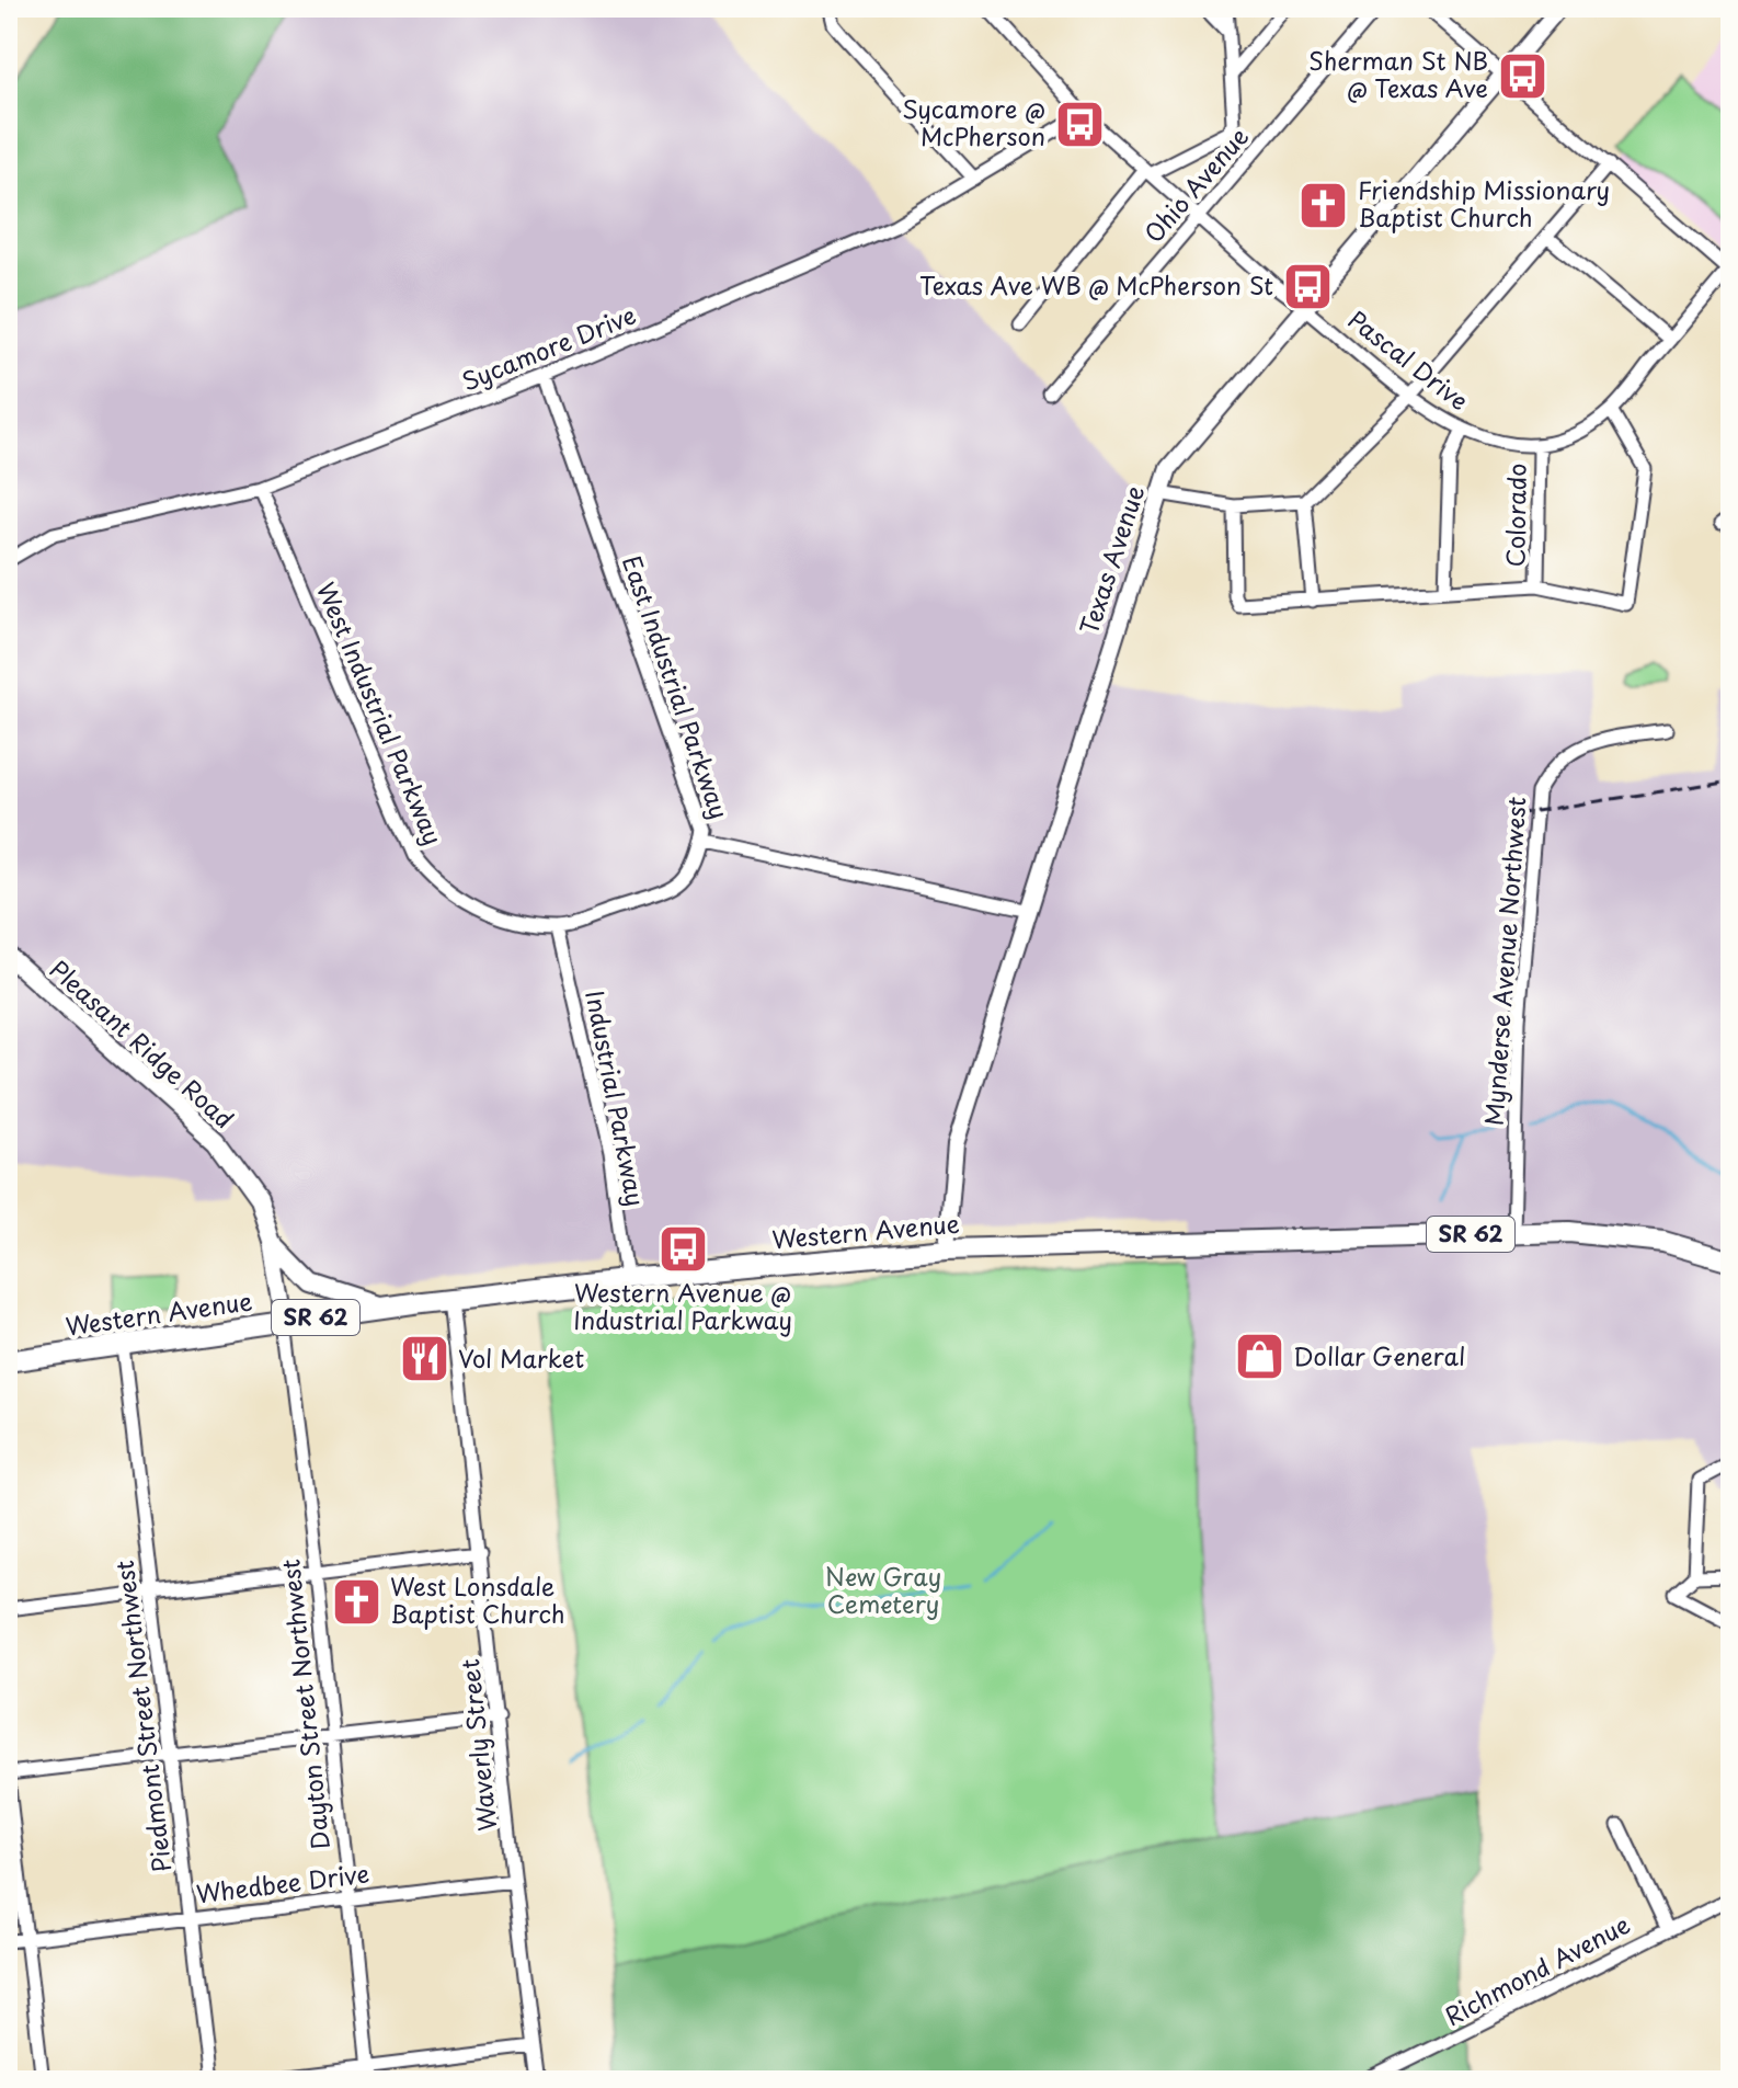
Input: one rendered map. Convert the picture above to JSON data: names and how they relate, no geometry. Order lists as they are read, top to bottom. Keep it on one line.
{"streets":{"main road":["Pleasant Ridge Road","Western Avenue","SR 62"],"street":["Ohio Avenue","Sycamore Drive","Pascal Drive","Colorado","Texas Avenue","East Industrial Parkway","West Industrial Parkway","Mynderse Avenue Northwest","Industrial Parkway","Dayton Street Northwest","Piedmont Street Northwest","Waverly Street","Whedbee Drive","Richmond Avenue"]},"crossings":[["Ohio Avenue","Pascal Drive"],["Sycamore Drive","Pascal Drive"],["Sycamore Drive","East Industrial Parkway"],["Sycamore Drive","West Industrial Parkway"],["Pascal Drive","Colorado"],["Pascal Drive","Texas Avenue"],["Texas Avenue","Western Avenue"],["East Industrial Parkway","West Industrial Parkway"],["East Industrial Parkway","Industrial Parkway"],["West Industrial Parkway","Industrial Parkway"],["Mynderse Avenue Northwest","Western Avenue"],["Pleasant Ridge Road","Western Avenue"],["Pleasant Ridge Road","Dayton Street Northwest"],["Industrial Parkway","Western Avenue"],["Western Avenue","Dayton Street Northwest"],["Western Avenue","Piedmont Street Northwest"],["Western Avenue","Waverly Street"],["Dayton Street Northwest","Whedbee Drive"],["Piedmont Street Northwest","Whedbee Drive"],["Waverly Street","Whedbee Drive"]],"parks":["New Gray Cemetery"],"places":{"bus stop":["Sherman St NB @ Texas Ave","Sycamore @ McPherson","Texas Ave WB @ McPherson St","Western Avenue @ Industrial Parkway"],"church":["Friendship Missionary Baptist Church","West Lonsdale Baptist Church"],"shop":["Dollar General"],"restaurant":["Vol Market"]}}
